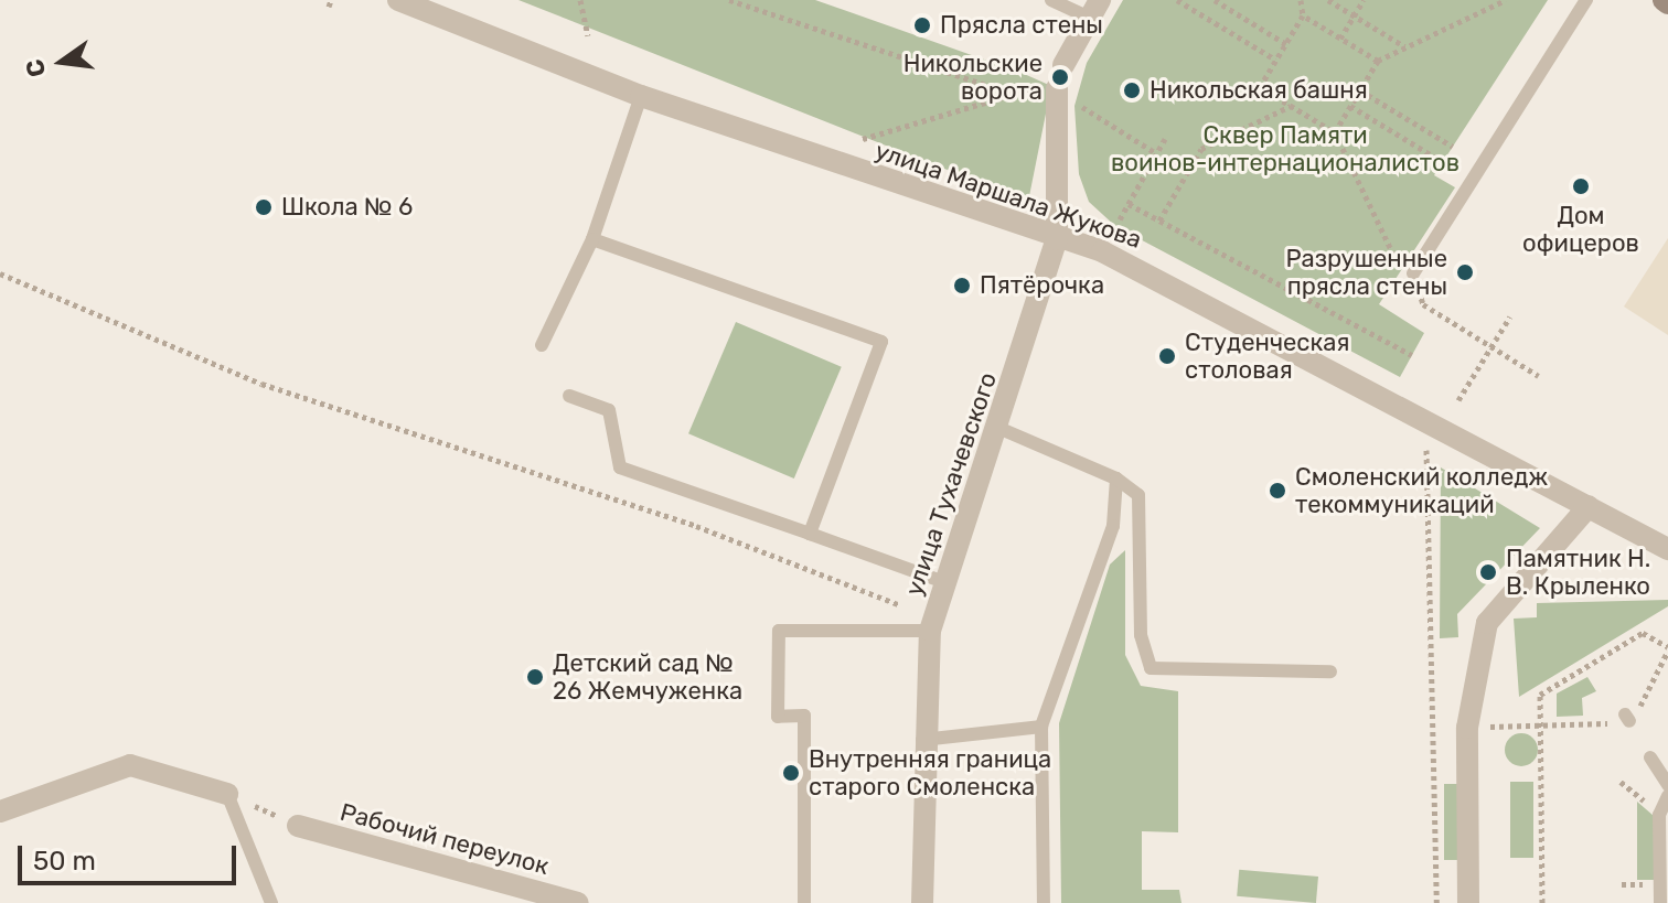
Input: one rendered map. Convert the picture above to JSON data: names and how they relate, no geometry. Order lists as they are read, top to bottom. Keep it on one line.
{"streets":{"street":["улица Маршала Жукова","улица Тухачевского","Рабочий переулок"]},"crossings":[["улица Маршала Жукова","улица Тухачевского"]],"parks":["Cквер Памяти воинов-интернационалистов"],"places":["Прясла стены","Никольские ворота","Никольская башня","Дом офицеров","Школа № 6","Разрушенные прясла стены","Пятёрочка","Студенческая столовая","Смоленский колледж текоммуникаций","Памятник Н. В. Крыленко","Детский сад № 26 Жемчуженка","Внутренняя граница старого Смоленска"],"scale_bar":"50 m","north":"left"}
